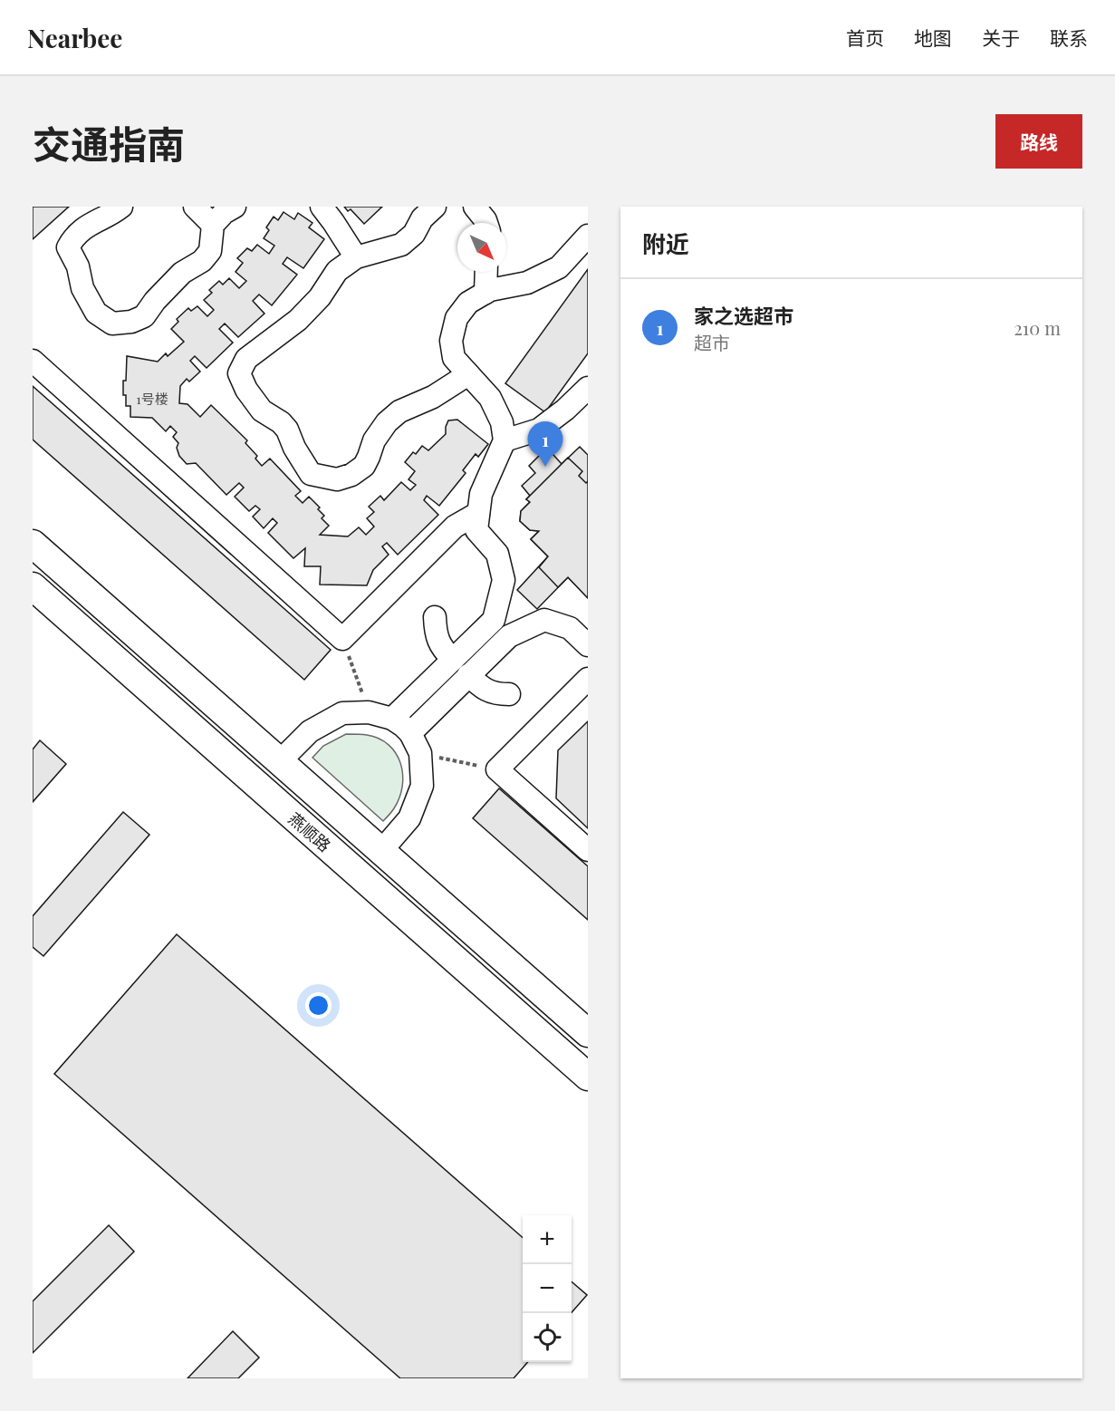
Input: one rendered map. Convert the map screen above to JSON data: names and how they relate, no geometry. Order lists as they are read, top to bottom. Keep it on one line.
{"streets":{"main road":["燕顺路"]},"house_numbers":["1号楼"],"north":"bottom right","page":{"header":"Nearbee","nav":["首页","地图","关于","联系"],"title":"交通指南","buttons":"路线","heading":"附近","list":[{"mark":"1","name":"家之选超市","note":"超市","value":"210 m"}],"pins":"1","map_buttons":["+","−"]}}
